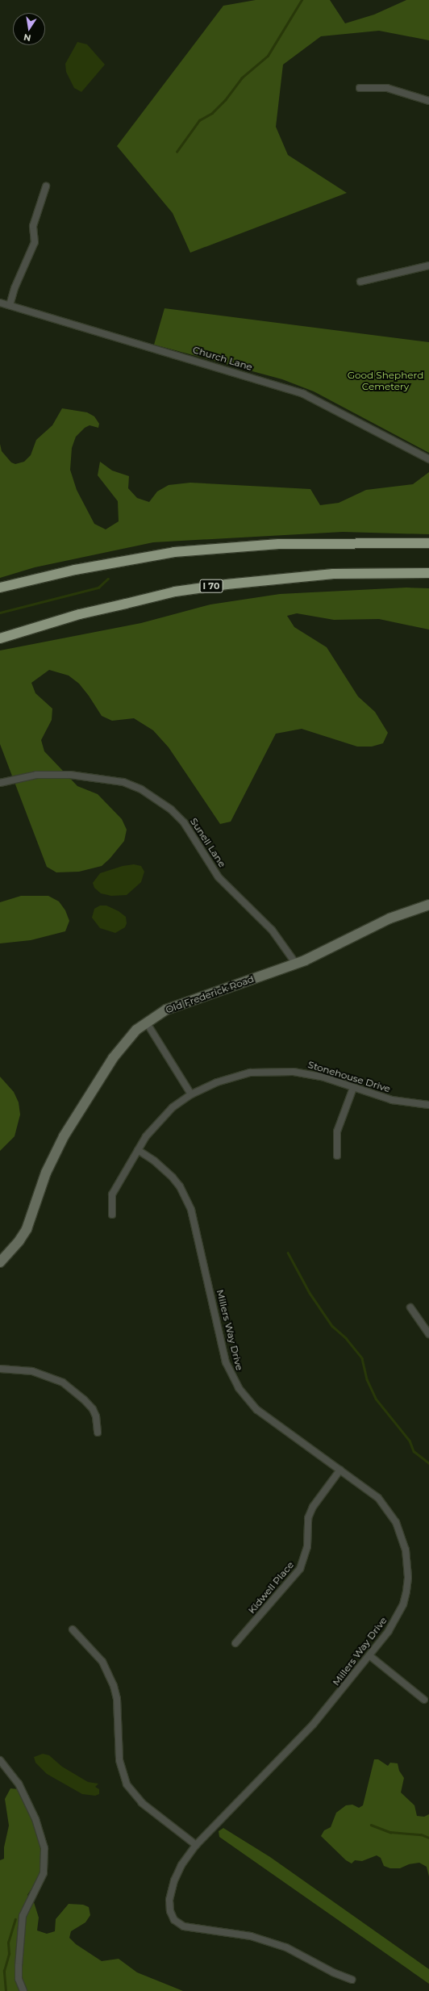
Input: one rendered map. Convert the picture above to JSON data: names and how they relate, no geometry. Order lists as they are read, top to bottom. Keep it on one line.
{"streets":{"highway":["I 70"],"street":["Church Lane","Sunell Lane","Old Frederick Road","Stonehouse Drive","Millers Way Drive","Kidwell Place"]},"crossings":[["Sunell Lane","Old Frederick Road"],["Stonehouse Drive","Millers Way Drive"],["Millers Way Drive","Kidwell Place"]],"parks":["Good Shepherd Cemetery"],"north":"bottom"}
